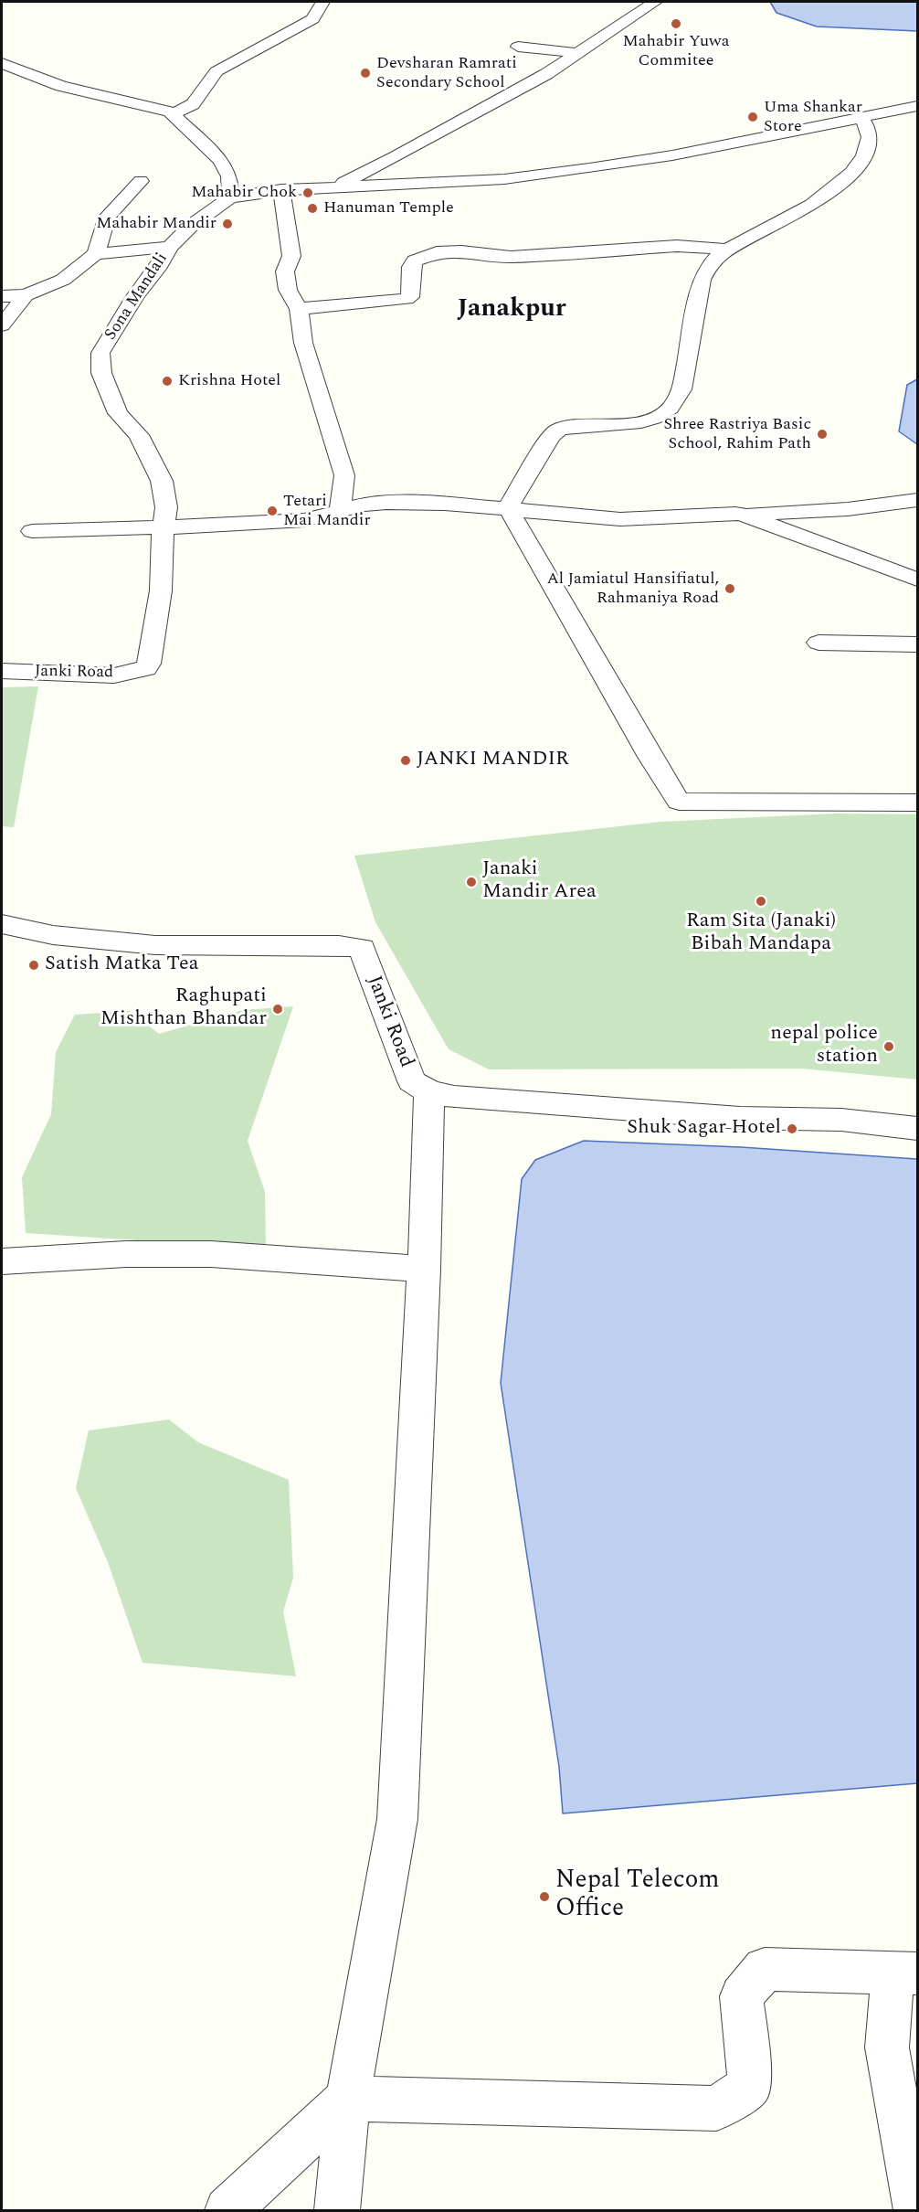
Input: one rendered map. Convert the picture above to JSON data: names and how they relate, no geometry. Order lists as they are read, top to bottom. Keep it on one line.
{"streets":{"street":["Sona Mandali","Janki Road"]},"crossings":[["Sona Mandali","Janki Road"]],"districts":["Janakpur"],"places":["Mahabir Yuwa Commitee","Devsharan Ramrati Secondary School","Uma Shankar Store","Mahabir Chok","Hanuman Temple","Mahabir Mandir","Krishna Hotel","Shree Rastriya Basic School, Rahim Path","Tetari Mai Mandir","Al Jamiatul Hansifiatul, Rahmaniya Road","JANKI MANDIR","Janaki Mandir Area","Ram Sita (Janaki) Bibah Mandapa","Satish Matka Tea","Raghupati Mishthan Bhandar","nepal police station","Shuk Sagar Hotel","Nepal Telecom Office"]}
